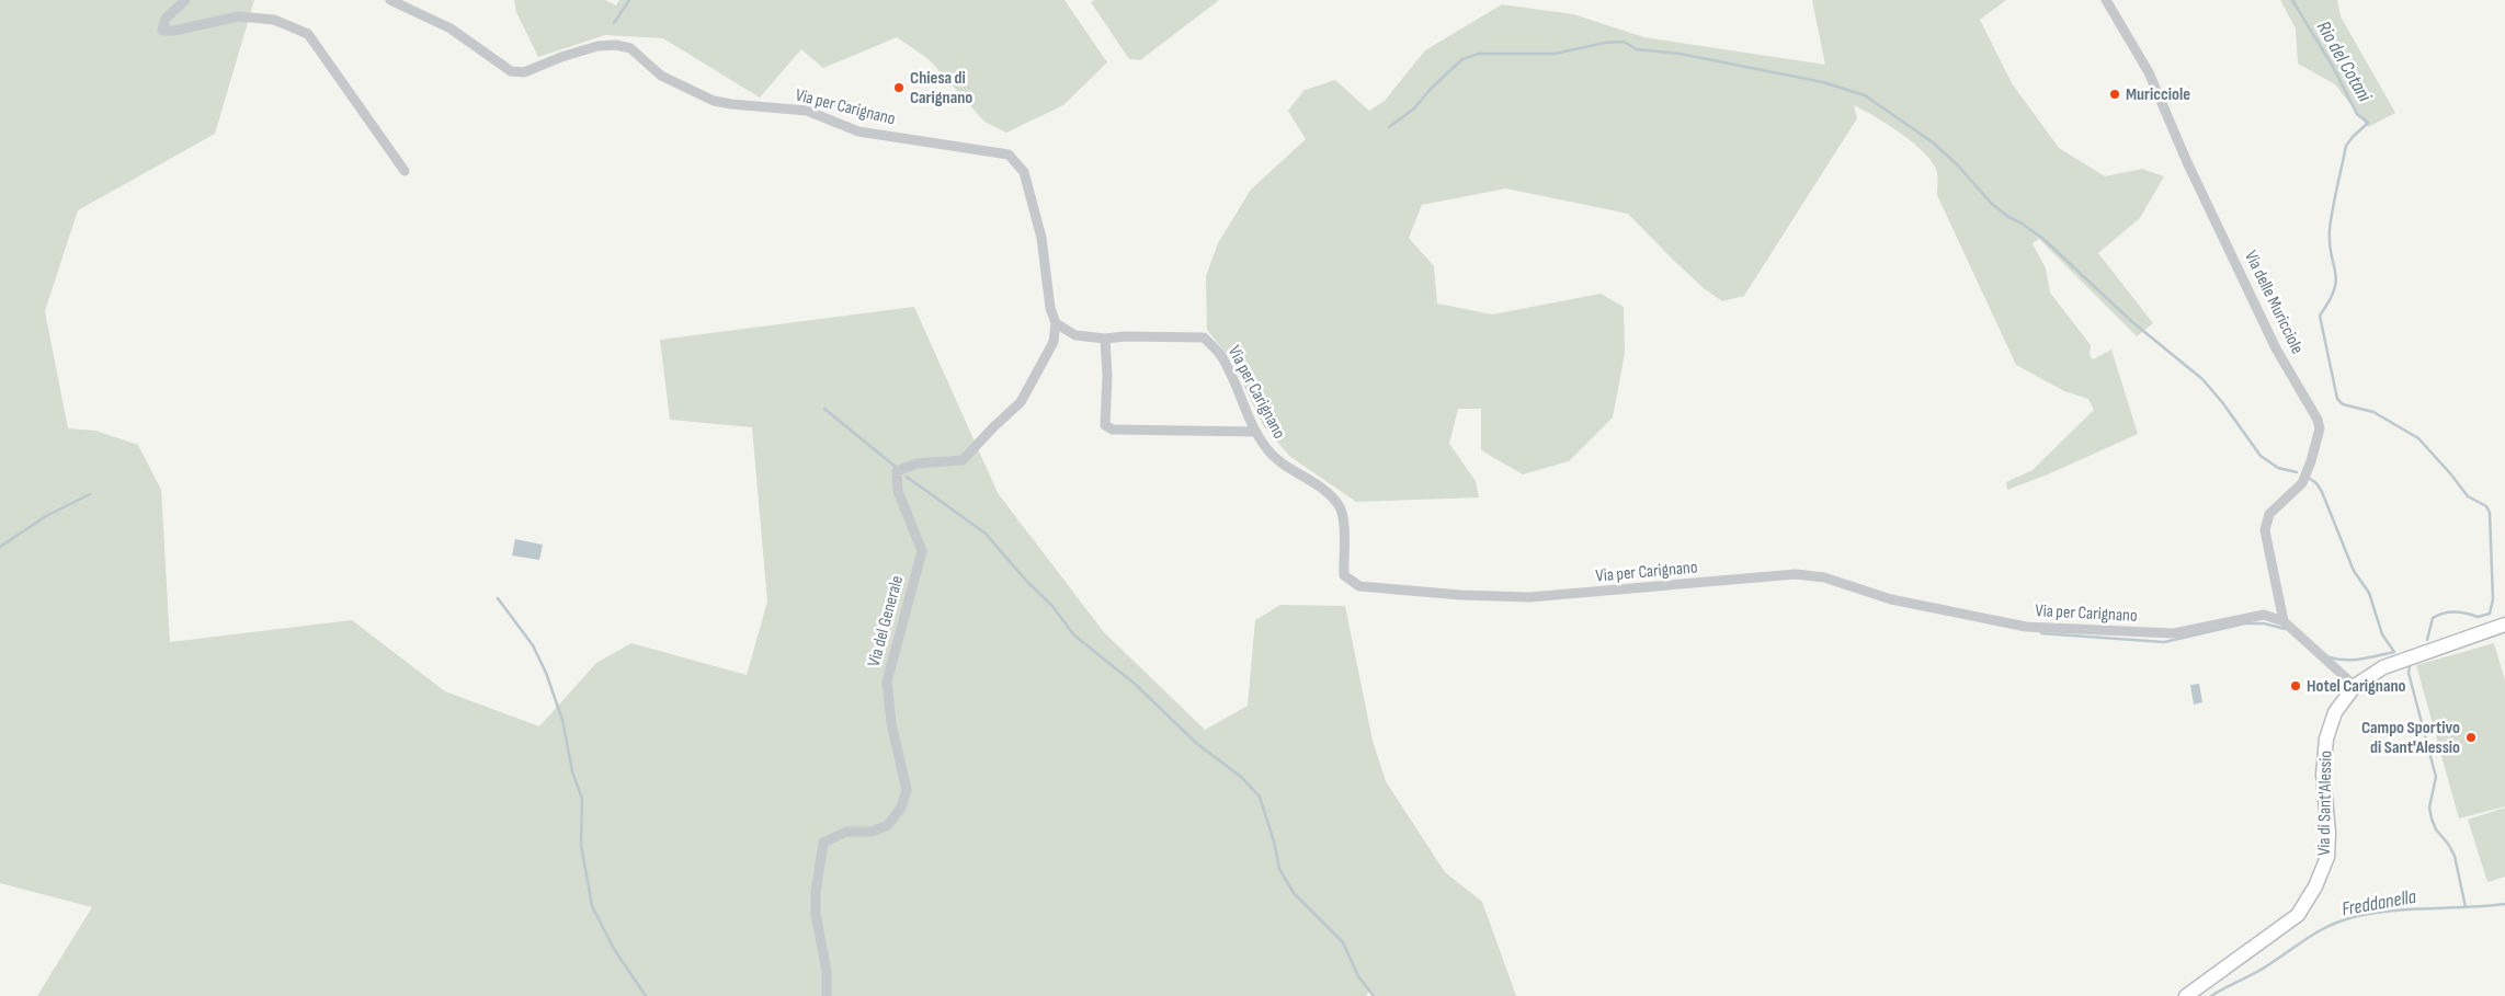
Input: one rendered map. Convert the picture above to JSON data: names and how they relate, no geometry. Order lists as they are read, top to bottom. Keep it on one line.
{"streets":{"street":["Via per Carignano","Via delle Muricciole","Via del Generale","Via di Sant'Alessio"]},"crossings":[["Via per Carignano","Via delle Muricciole"],["Via per Carignano","Via del Generale"]],"water":["Rio del Cotani","Freddanella"],"places":["Chiesa di Carignano","Muricciole","Hotel Carignano","Campo Sportivo di Sant'Alessio"]}
